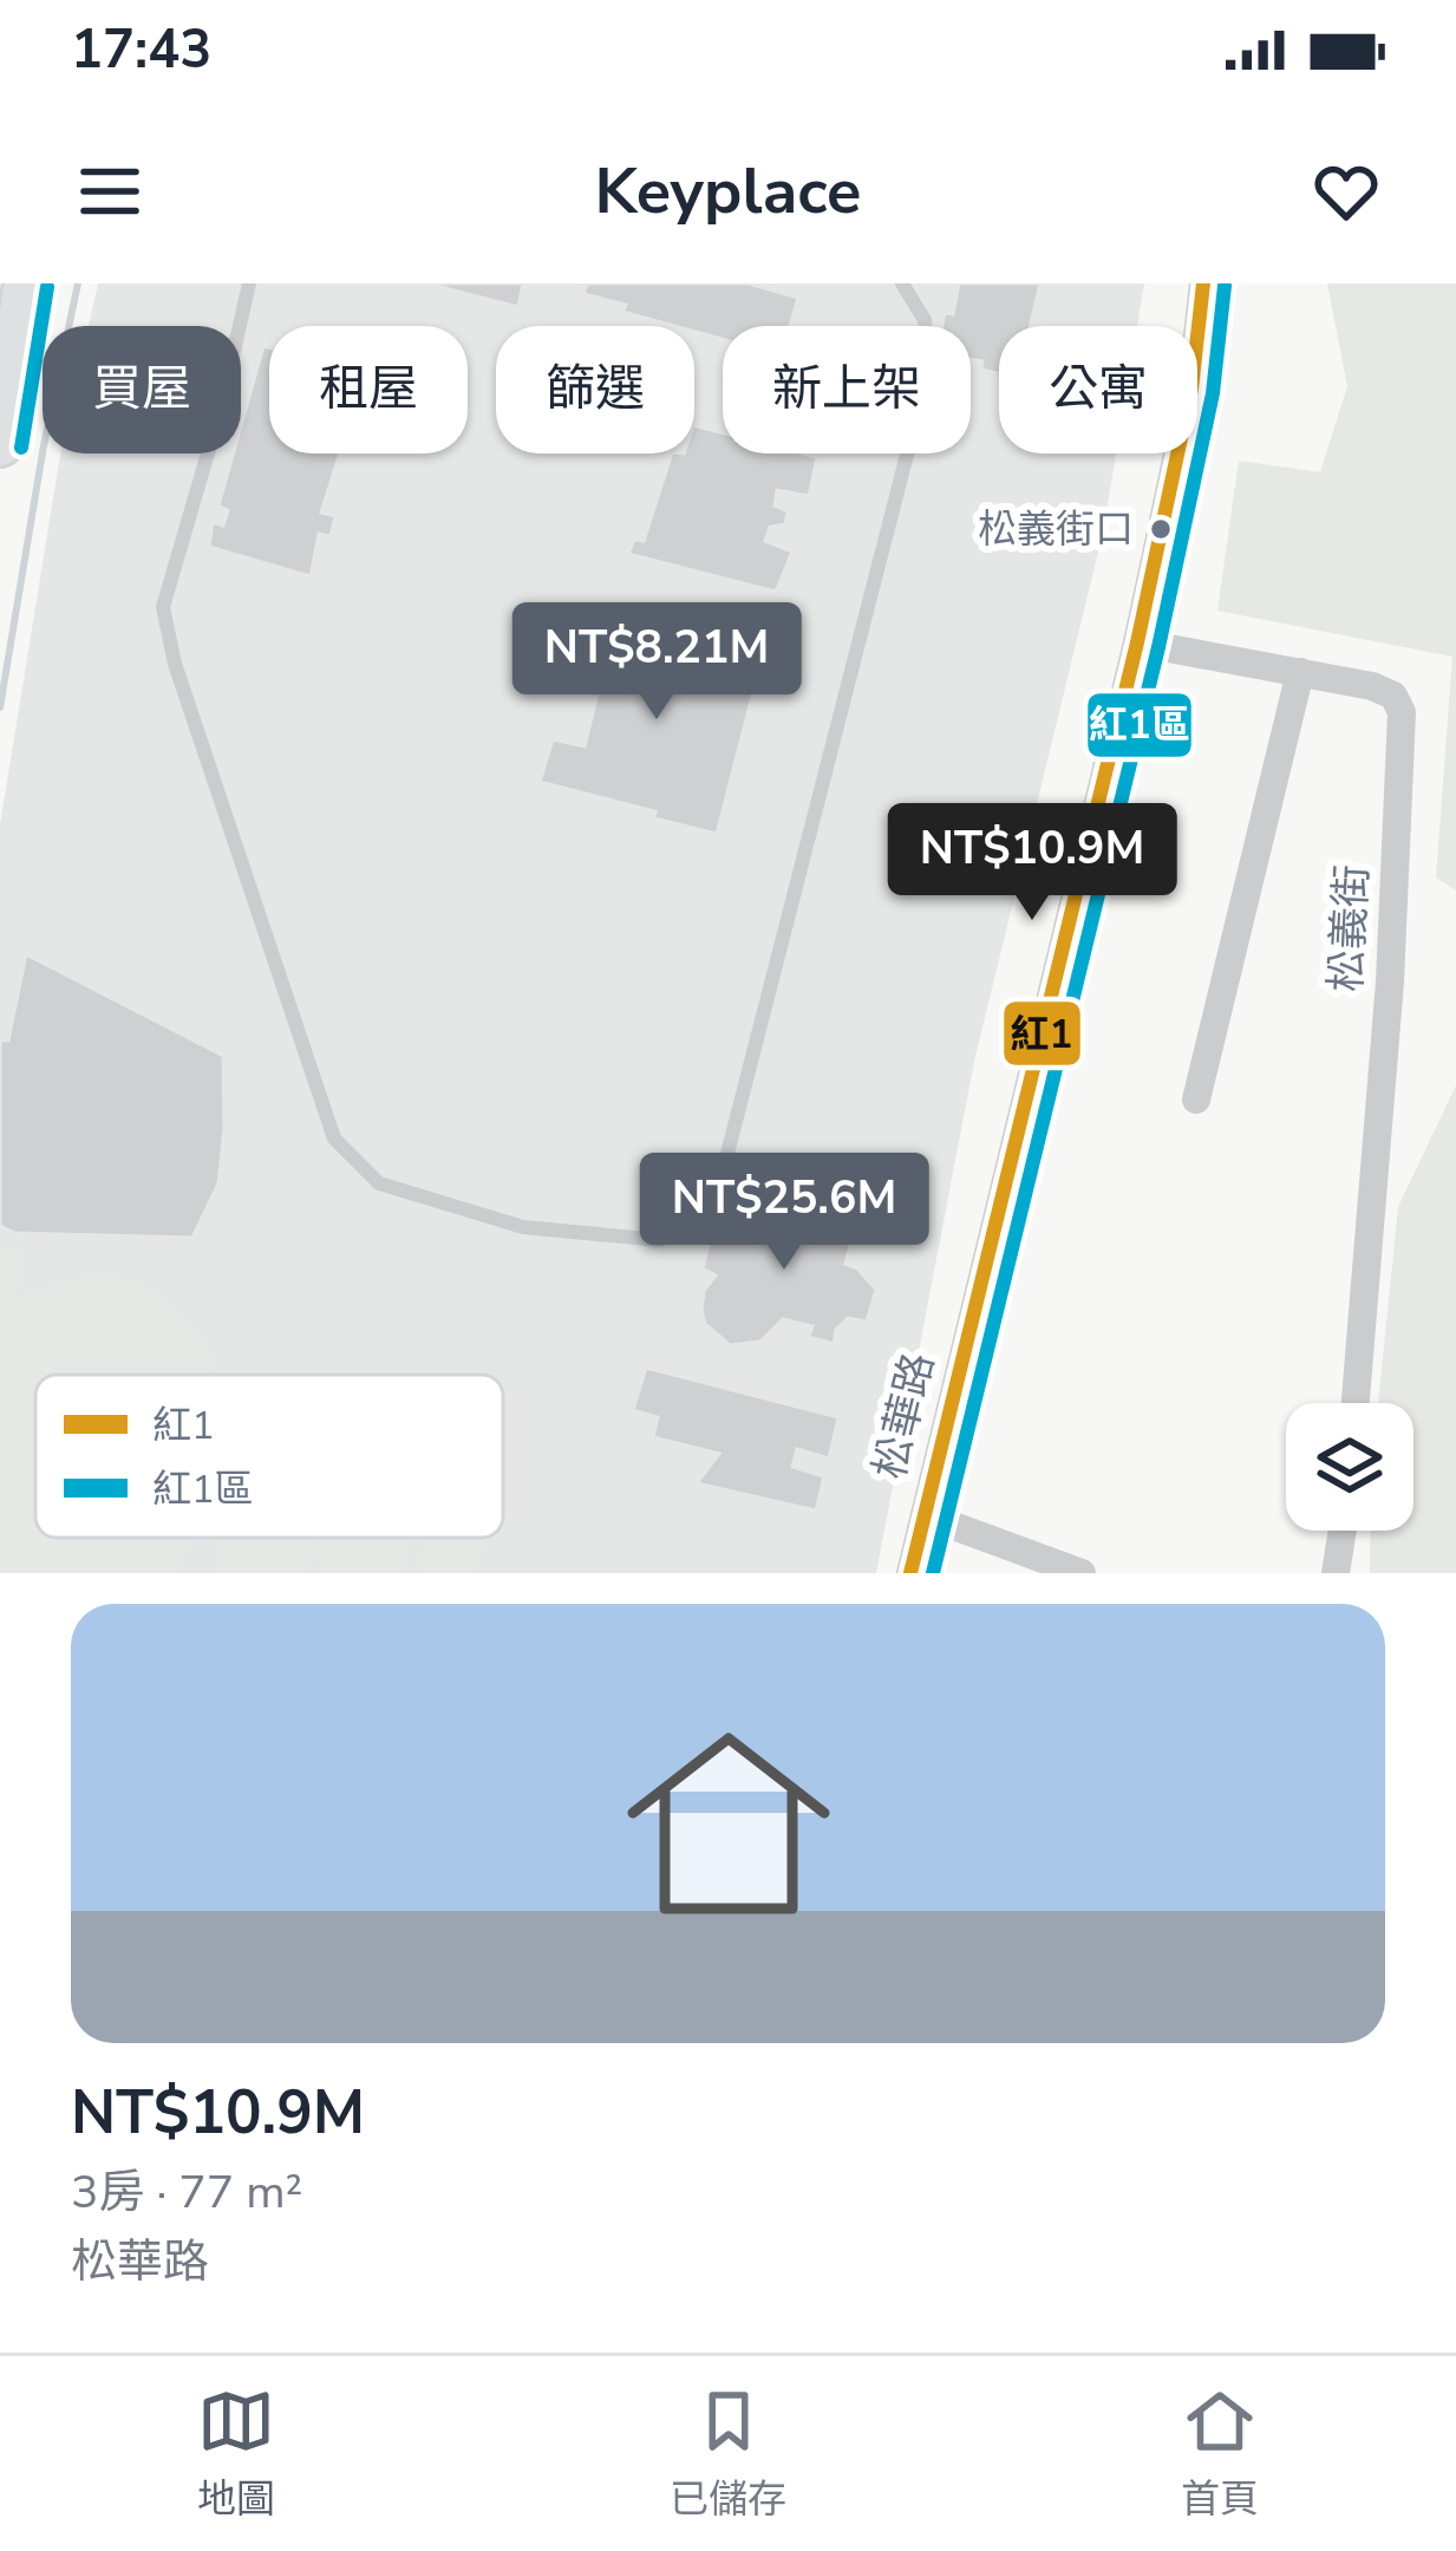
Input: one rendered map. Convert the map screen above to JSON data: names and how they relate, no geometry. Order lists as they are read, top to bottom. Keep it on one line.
{"streets":{"street":["松義街","松華路"]},"crossings":[["松義街","松華路"]],"places":["松義街口"],"lines":["transit line 紅1","transit line 紅1區"],"legend":["紅1","紅1區"],"page":{"status":"17:43","header":"Keyplace","chip":["買屋","租屋","篩選","新上架","公寓"],"price":["NT$8.21M","NT$10.9M","NT$25.6M"],"list":[{"name":"NT$10.9M","note":"3房 · 77 m² · 松華路"}],"tabs":["地圖","已儲存","首頁"]}}
